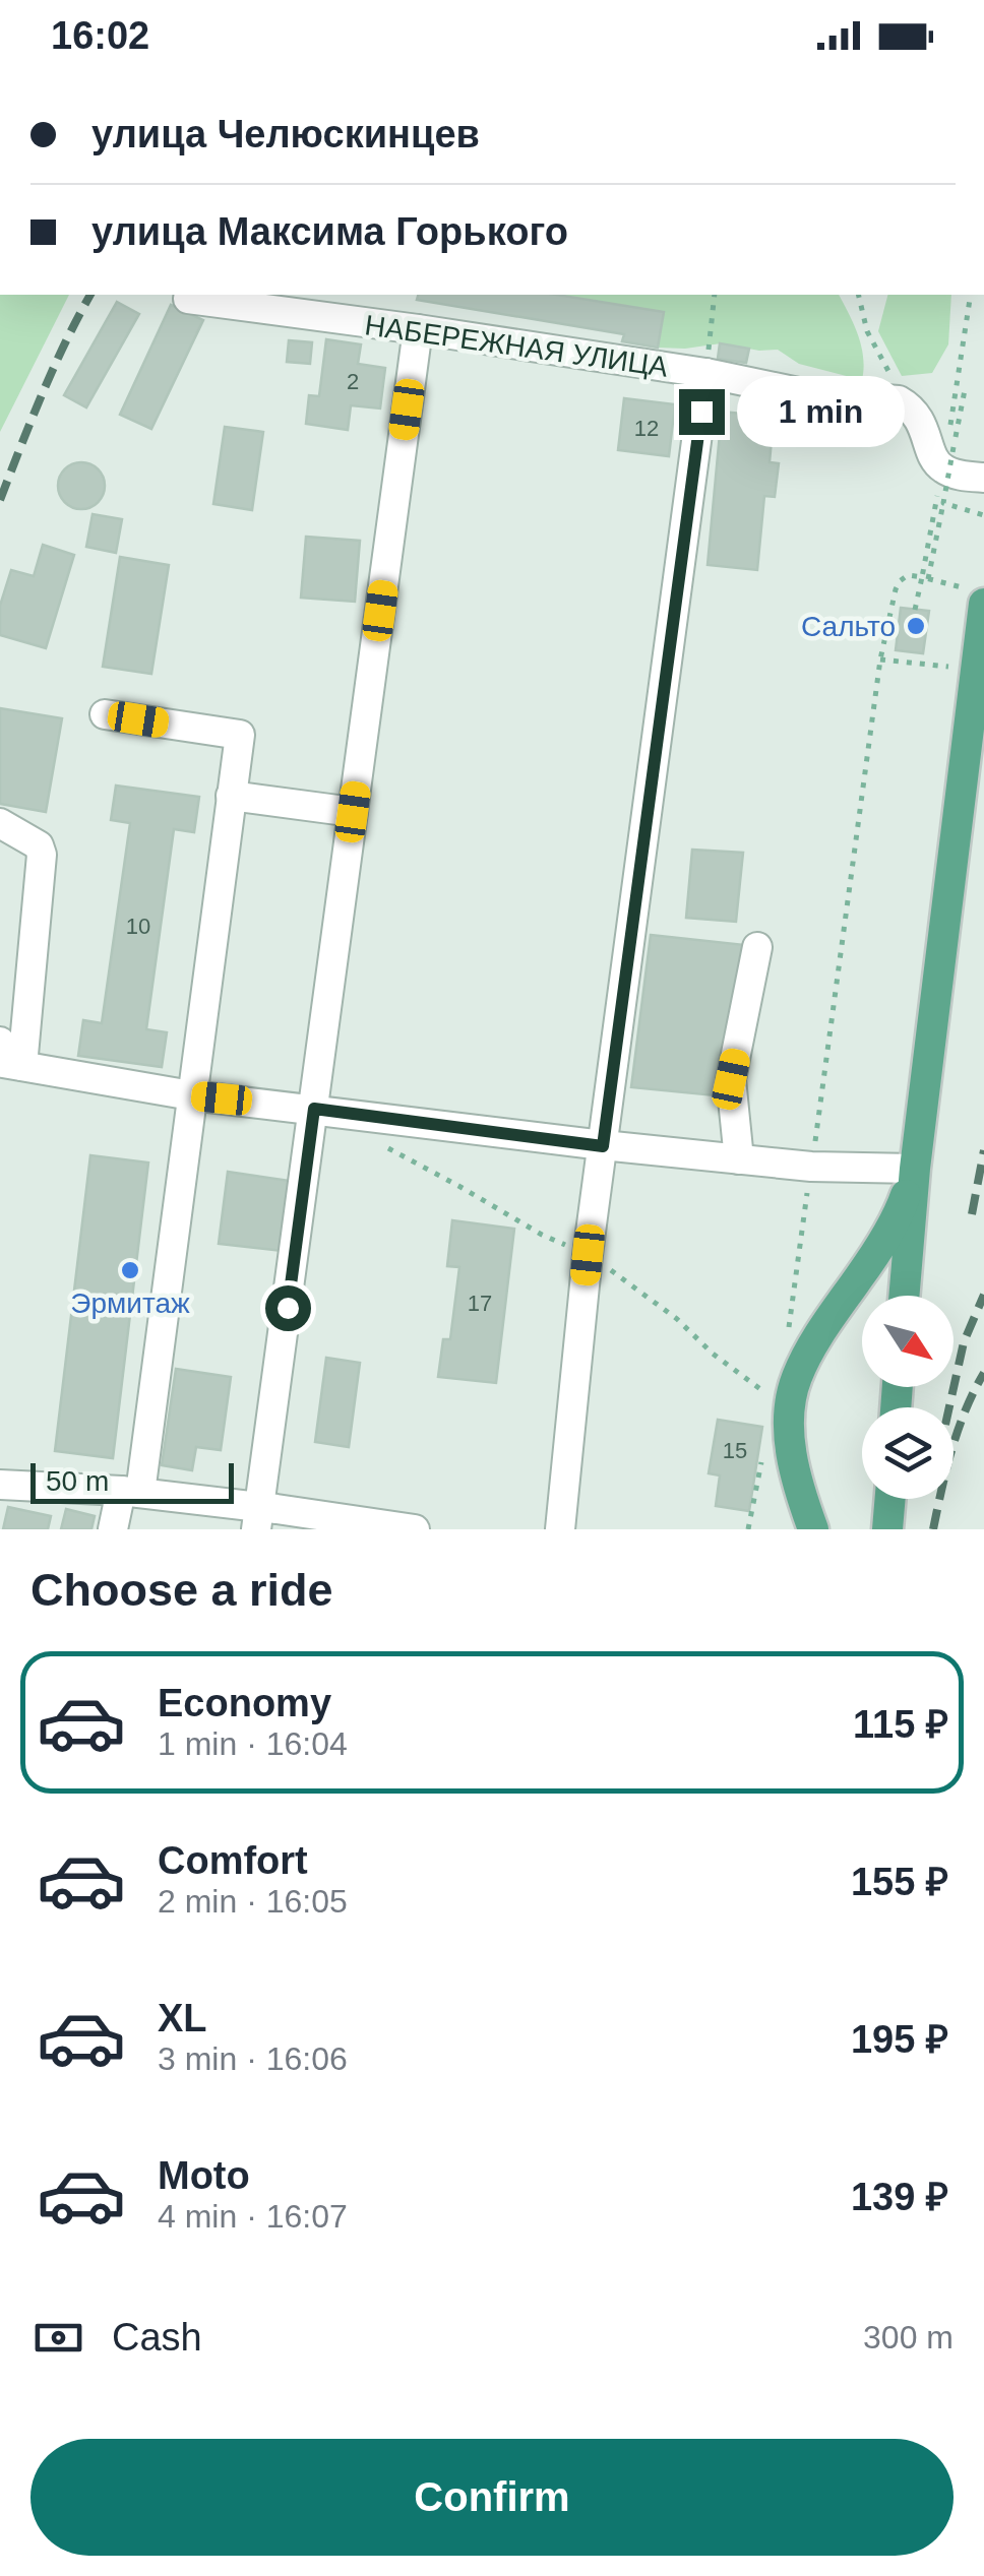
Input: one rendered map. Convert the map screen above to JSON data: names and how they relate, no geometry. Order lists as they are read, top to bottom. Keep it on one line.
{"streets":{"street":["НАБЕРЕЖНАЯ УЛИЦА"]},"places":["Сальто","Эрмитаж"],"house_numbers":["2","12","10","17","15"],"scale_bar":"50 m","north":"bottom right","page":{"status":"16:02","banner":["улица Челюскинцев","улица Максима Горького"],"bubble":"1 min","scale":"50 m","heading":"Choose a ride","list":[{"name":"Economy","note":"1 min · 16:04","value":"115 ₽"},{"name":"Comfort","note":"2 min · 16:05","value":"155 ₽"},{"name":"XL","note":"3 min · 16:06","value":"195 ₽"},{"name":"Moto","note":"4 min · 16:07","value":"139 ₽"}],"pay":["Cash","300 m"],"buttons":"Confirm"}}
